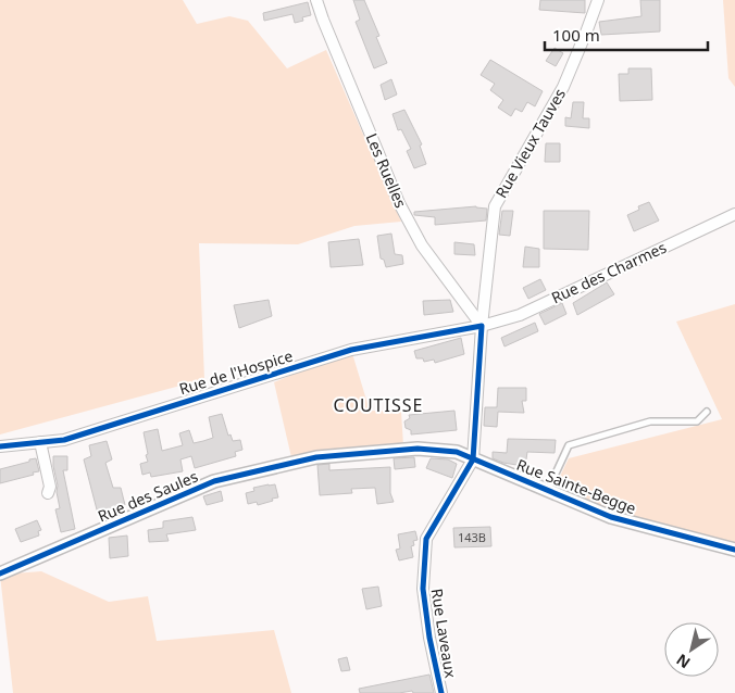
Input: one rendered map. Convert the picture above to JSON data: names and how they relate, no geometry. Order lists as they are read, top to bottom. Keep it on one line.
{"streets":{"street":["Rue Vieux Tauves","Les Ruelles","Rue des Charmes","Rue de l'Hospice","Rue Sainte-Begge","Rue des Saules","Rue Laveaux"]},"crossings":[["Rue Vieux Tauves","Les Ruelles"],["Rue Vieux Tauves","Rue des Charmes"],["Rue Vieux Tauves","Rue de l'Hospice"],["Rue Vieux Tauves","Rue Sainte-Begge"],["Rue Vieux Tauves","Rue des Saules"],["Rue Vieux Tauves","Rue Laveaux"],["Les Ruelles","Rue des Charmes"],["Les Ruelles","Rue de l'Hospice"],["Rue des Charmes","Rue de l'Hospice"],["Rue Sainte-Begge","Rue des Saules"],["Rue Sainte-Begge","Rue Laveaux"],["Rue des Saules","Rue Laveaux"]],"districts":["COUTISSE"],"house_numbers":["143B"],"scale_bar":"100 m","north":"bottom left"}
